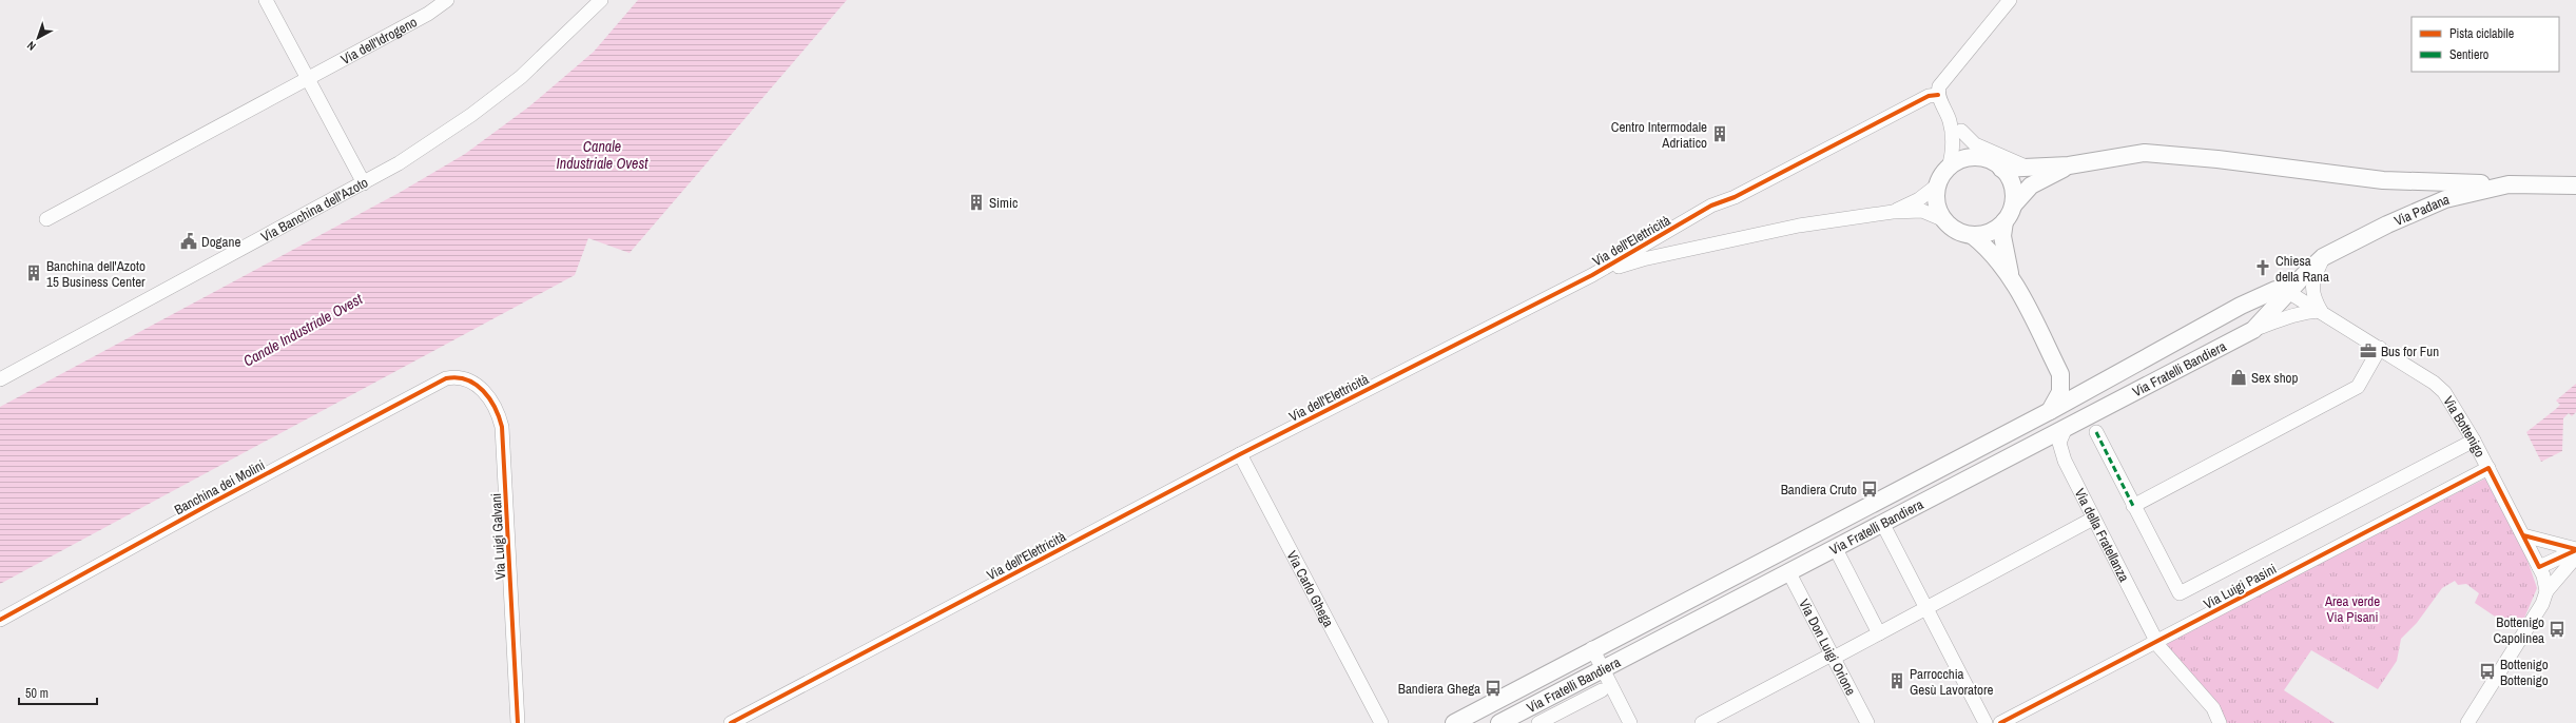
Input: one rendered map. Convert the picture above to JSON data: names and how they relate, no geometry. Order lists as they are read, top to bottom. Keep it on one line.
{"streets":{"main road":["Via Padana","Via Fratelli Bandiera"],"street":["Via dell'Idrogeno","Via Banchina dell'Azoto","Via dell'Elettricità","Via Bottenigo","Banchina dei Molini","Via della Fratellanza","Via Luigi Galvani","Via Luigi Pasini","Via Carlo Ghega","Via Don Luigi Orione"]},"crossings":[["Via Padana","Via Fratelli Bandiera"],["Via dell'Elettricità","Via Carlo Ghega"],["Via Fratelli Bandiera","Via Bottenigo"],["Via Fratelli Bandiera","Via della Fratellanza"],["Via Fratelli Bandiera","Via Don Luigi Orione"],["Via Bottenigo","Via Luigi Pasini"],["Banchina dei Molini","Via Luigi Galvani"],["Via della Fratellanza","Via Luigi Pasini"]],"water":["Canale Industriale Ovest"],"parks":["Area verde Via Pisani"],"places":{"building":["Centro Intermodale Adriatico","Simic","Banchina dell'Azoto 15 Business Center","Parrocchia Gesù Lavoratore"],"public building":["Dogane"],"church":["Chiesa della Rana"],"office":["Bus for Fun"],"shop":["Sex shop"],"bus stop":["Bandiera Cruto","Bottenigo Capolinea","Bottenigo Bottenigo","Bandiera Ghega"]},"legend":["Pista ciclabile","Sentiero"],"scale_bar":"50 m","north":"bottom left"}
